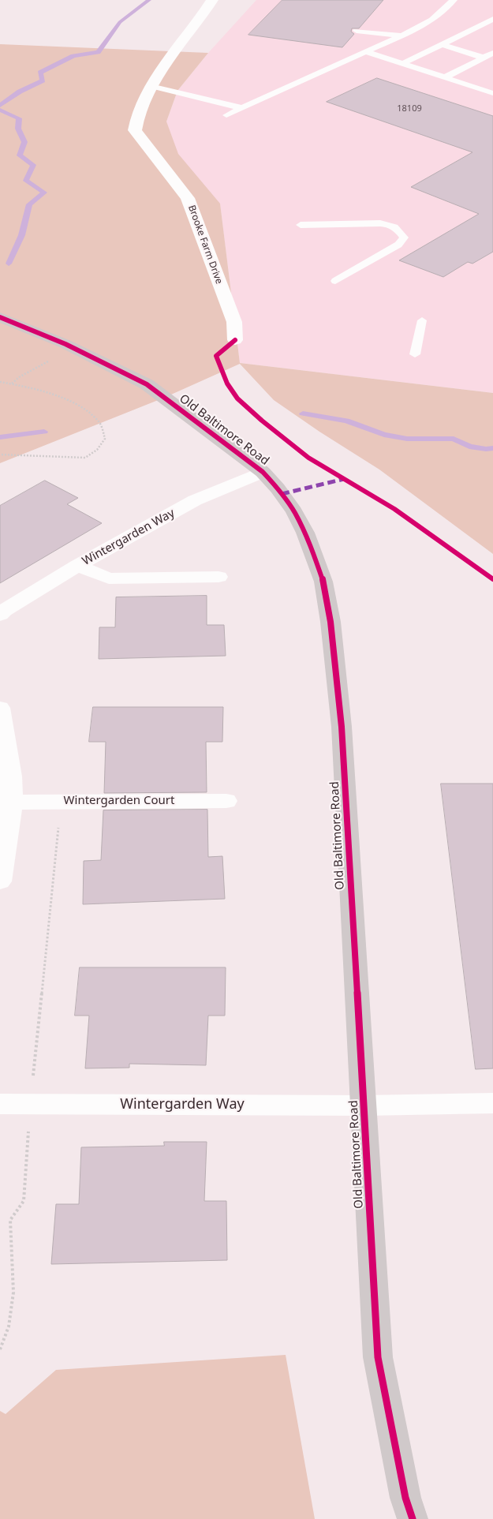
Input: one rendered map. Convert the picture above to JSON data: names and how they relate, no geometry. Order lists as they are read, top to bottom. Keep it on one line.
{"streets":{"street":["Brooke Farm Drive","Old Baltimore Road","Wintergarden Way","Wintergarden Court"]},"crossings":[["Old Baltimore Road","Wintergarden Way"]],"house_numbers":["18109"]}
